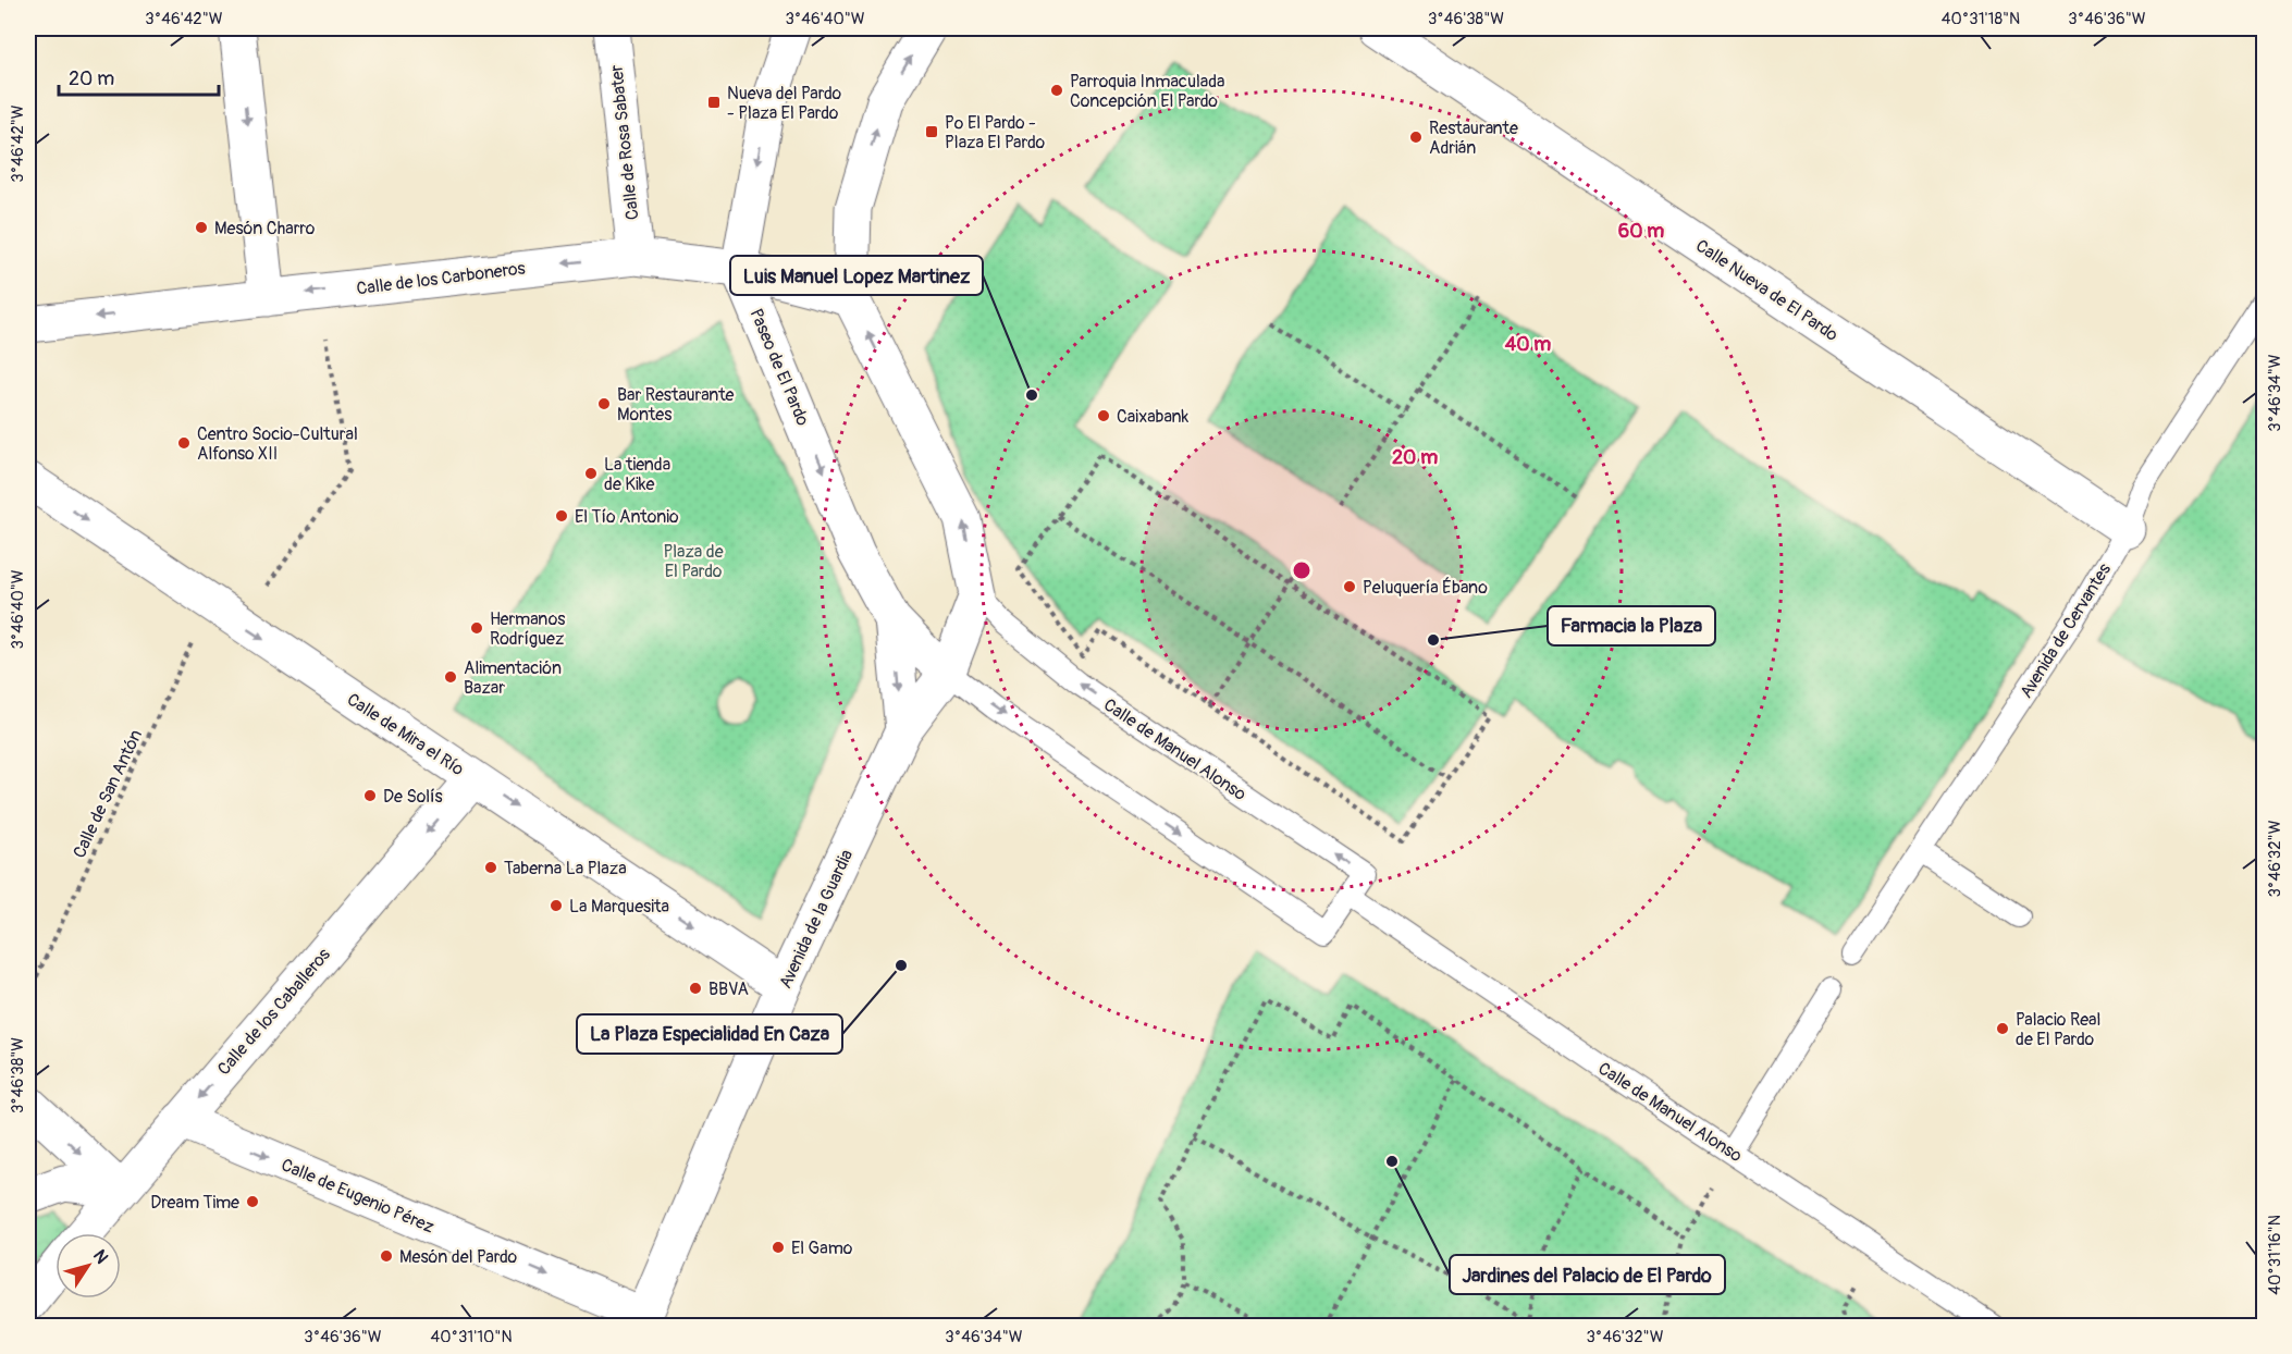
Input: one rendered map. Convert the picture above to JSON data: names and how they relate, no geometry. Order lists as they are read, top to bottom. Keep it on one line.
{"streets":{"street":["Calle de Rosa Sabater","Calle de los Carboneros","Calle Nueva de El Pardo","Paseo de El Pardo","Calle de Mira el Río","Avenida de la Guardia","Calle de los Caballeros","Calle de Eugenio Pérez"],"lane":["Avenida de Cervantes","Calle de Manuel Alonso"],"path":["Calle de San Antón"]},"crossings":[["Calle de Rosa Sabater","Calle de los Carboneros"],["Calle de los Carboneros","Paseo de El Pardo"],["Calle Nueva de El Pardo","Avenida de Cervantes"],["Paseo de El Pardo","Calle de Manuel Alonso"],["Paseo de El Pardo","Avenida de la Guardia"],["Calle de Mira el Río","Calle de San Antón"],["Calle de Mira el Río","Avenida de la Guardia"],["Calle de Mira el Río","Calle de los Caballeros"],["Calle de Manuel Alonso","Avenida de la Guardia"],["Avenida de la Guardia","Calle de Eugenio Pérez"],["Calle de los Caballeros","Calle de Eugenio Pérez"]],"one_way":["Calle de los Carboneros","Calle de Mira el Río","Calle de los Caballeros","Calle de Eugenio Pérez"],"parks":["Plaza de El Pardo"],"places":{"other":["Parroquia Inmaculada Concepción El Pardo","Restaurante Adrián","Mesón Charro","Luis Manuel Lopez Martinez","Bar Restaurante Montes","Caixabank","Centro Socio-Cultural Alfonso XII","La tienda de Kike","El Tío Antonio","Peluquería Ébano","Hermanos Rodríguez","Farmacia la Plaza","Alimentación Bazar","De Solís","Taberna La Plaza","La Marquesita","La Plaza Especialidad En Caza","BBVA","Palacio Real de El Pardo","Jardines del Palacio de El Pardo","Dream Time","El Gamo","Mesón del Pardo"],"transit":["Nueva del Pardo - Plaza El Pardo","Pº El Pardo - Plaza El Pardo"]},"scale_bar":"20 m","north":"top right","coordinates":["3°46'42\"W","3°46'40\"W","3°46'38\"W","40°31'18\"N","3°46'36\"W","3°46'34\"W","3°46'32\"W","40°31'16\"N","40°31'10\"N"],"rings":["60 m","40 m","20 m"]}
